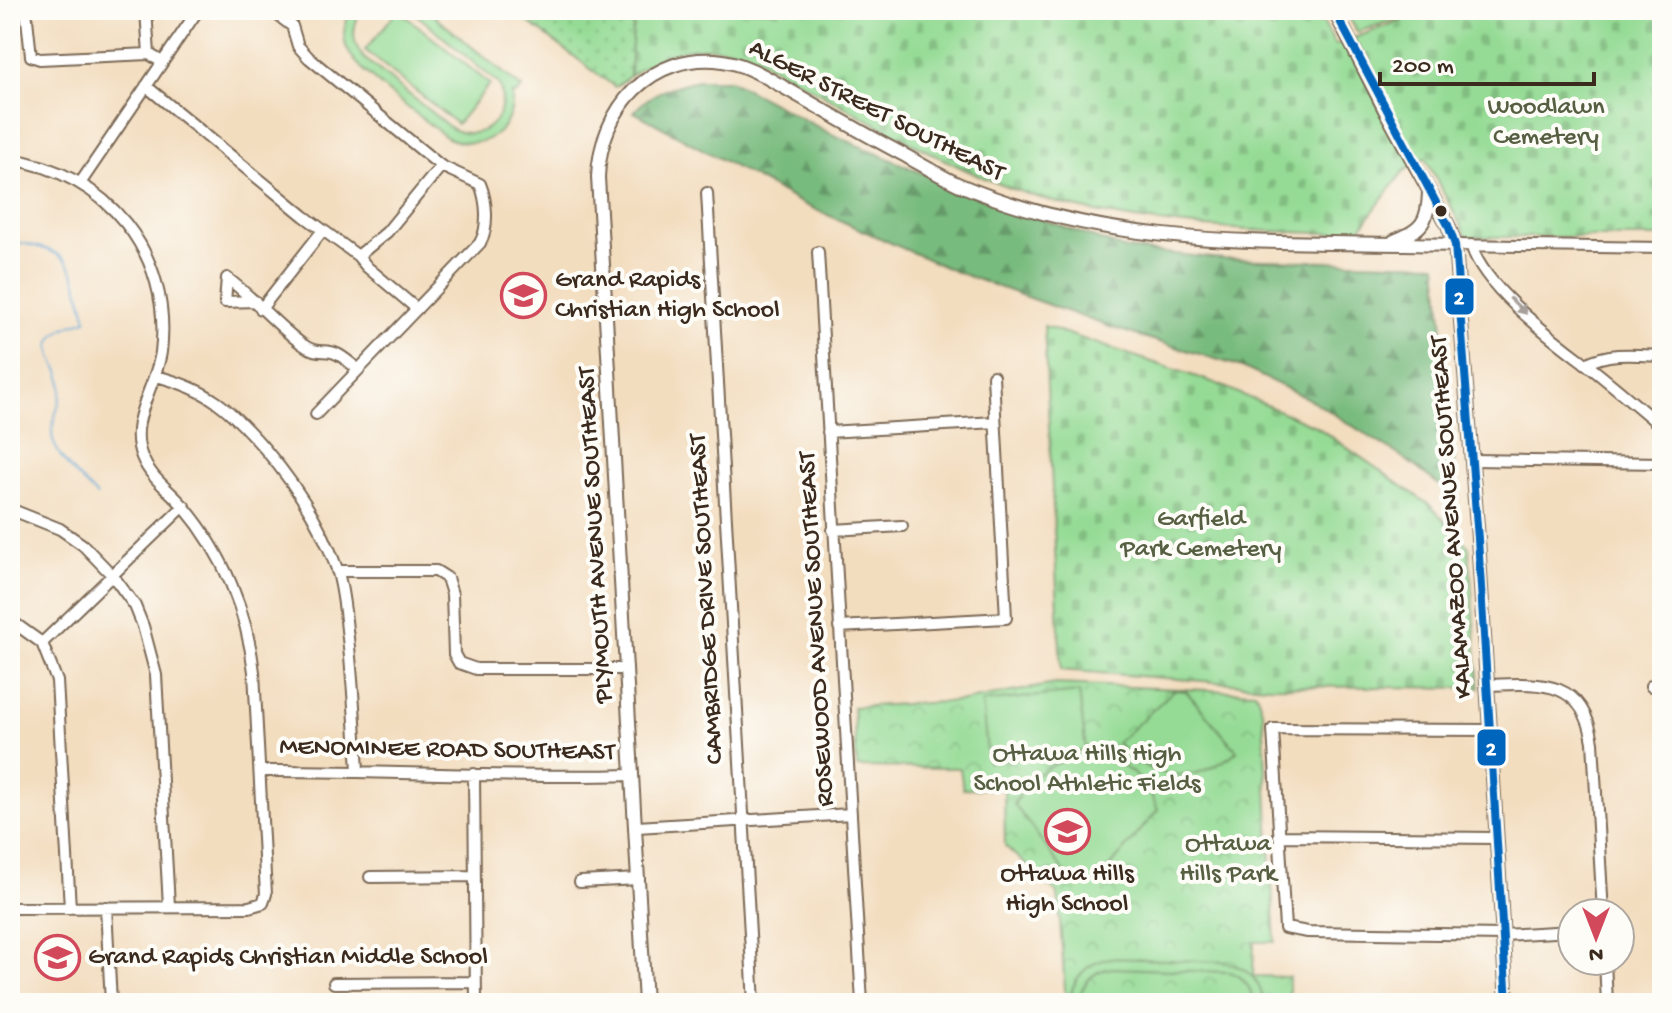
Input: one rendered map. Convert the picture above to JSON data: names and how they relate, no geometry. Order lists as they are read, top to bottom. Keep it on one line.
{"streets":{"main road":["ALGER STREET SOUTHEAST","KALAMAZOO AVENUE SOUTHEAST","PLYMOUTH AVENUE SOUTHEAST"],"street":["CAMBRIDGE DRIVE SOUTHEAST","ROSEWOOD AVENUE SOUTHEAST","MENOMINEE ROAD SOUTHEAST"]},"crossings":[["ALGER STREET SOUTHEAST","KALAMAZOO AVENUE SOUTHEAST"],["ALGER STREET SOUTHEAST","PLYMOUTH AVENUE SOUTHEAST"],["PLYMOUTH AVENUE SOUTHEAST","MENOMINEE ROAD SOUTHEAST"]],"parks":["Woodlawn Cemetery","Garfield Park Cemetery","Ottawa Hills High School Athletic Fields","Ottawa Hills Park"],"places":{"school or university":["Grand Rapids Christian High School","Ottawa Hills High School","Grand Rapids Christian Middle School"]},"lines":["transit line 2"],"scale_bar":"200 m","north":"bottom"}
